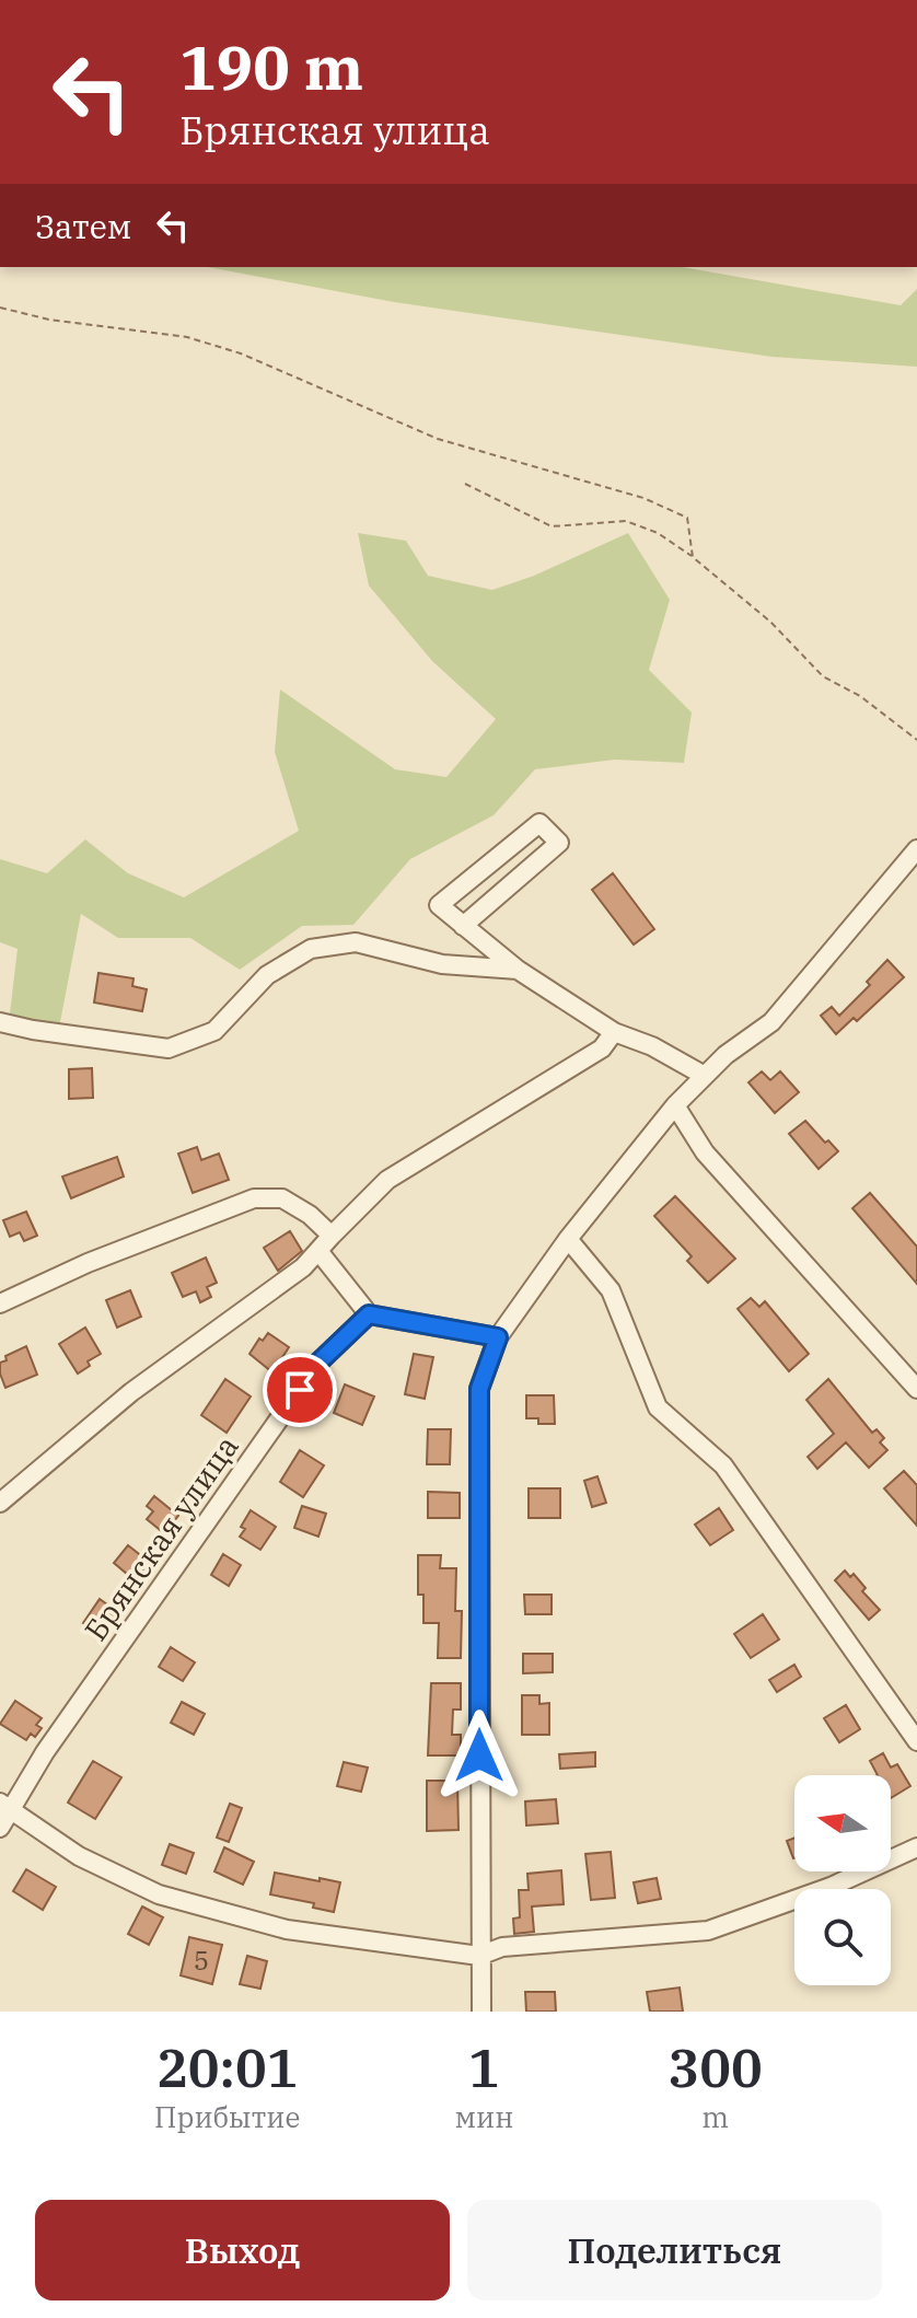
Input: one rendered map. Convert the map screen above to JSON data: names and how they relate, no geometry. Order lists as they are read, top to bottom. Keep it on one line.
{"streets":{"street":["Брянская улица"]},"house_numbers":["5"],"north":"left","page":{"turn":["190 m","Брянская улица"],"then":"Затем","eta":["20:01","Прибытие","1","мин","300","m"],"buttons":["Выход","Поделиться"]}}
